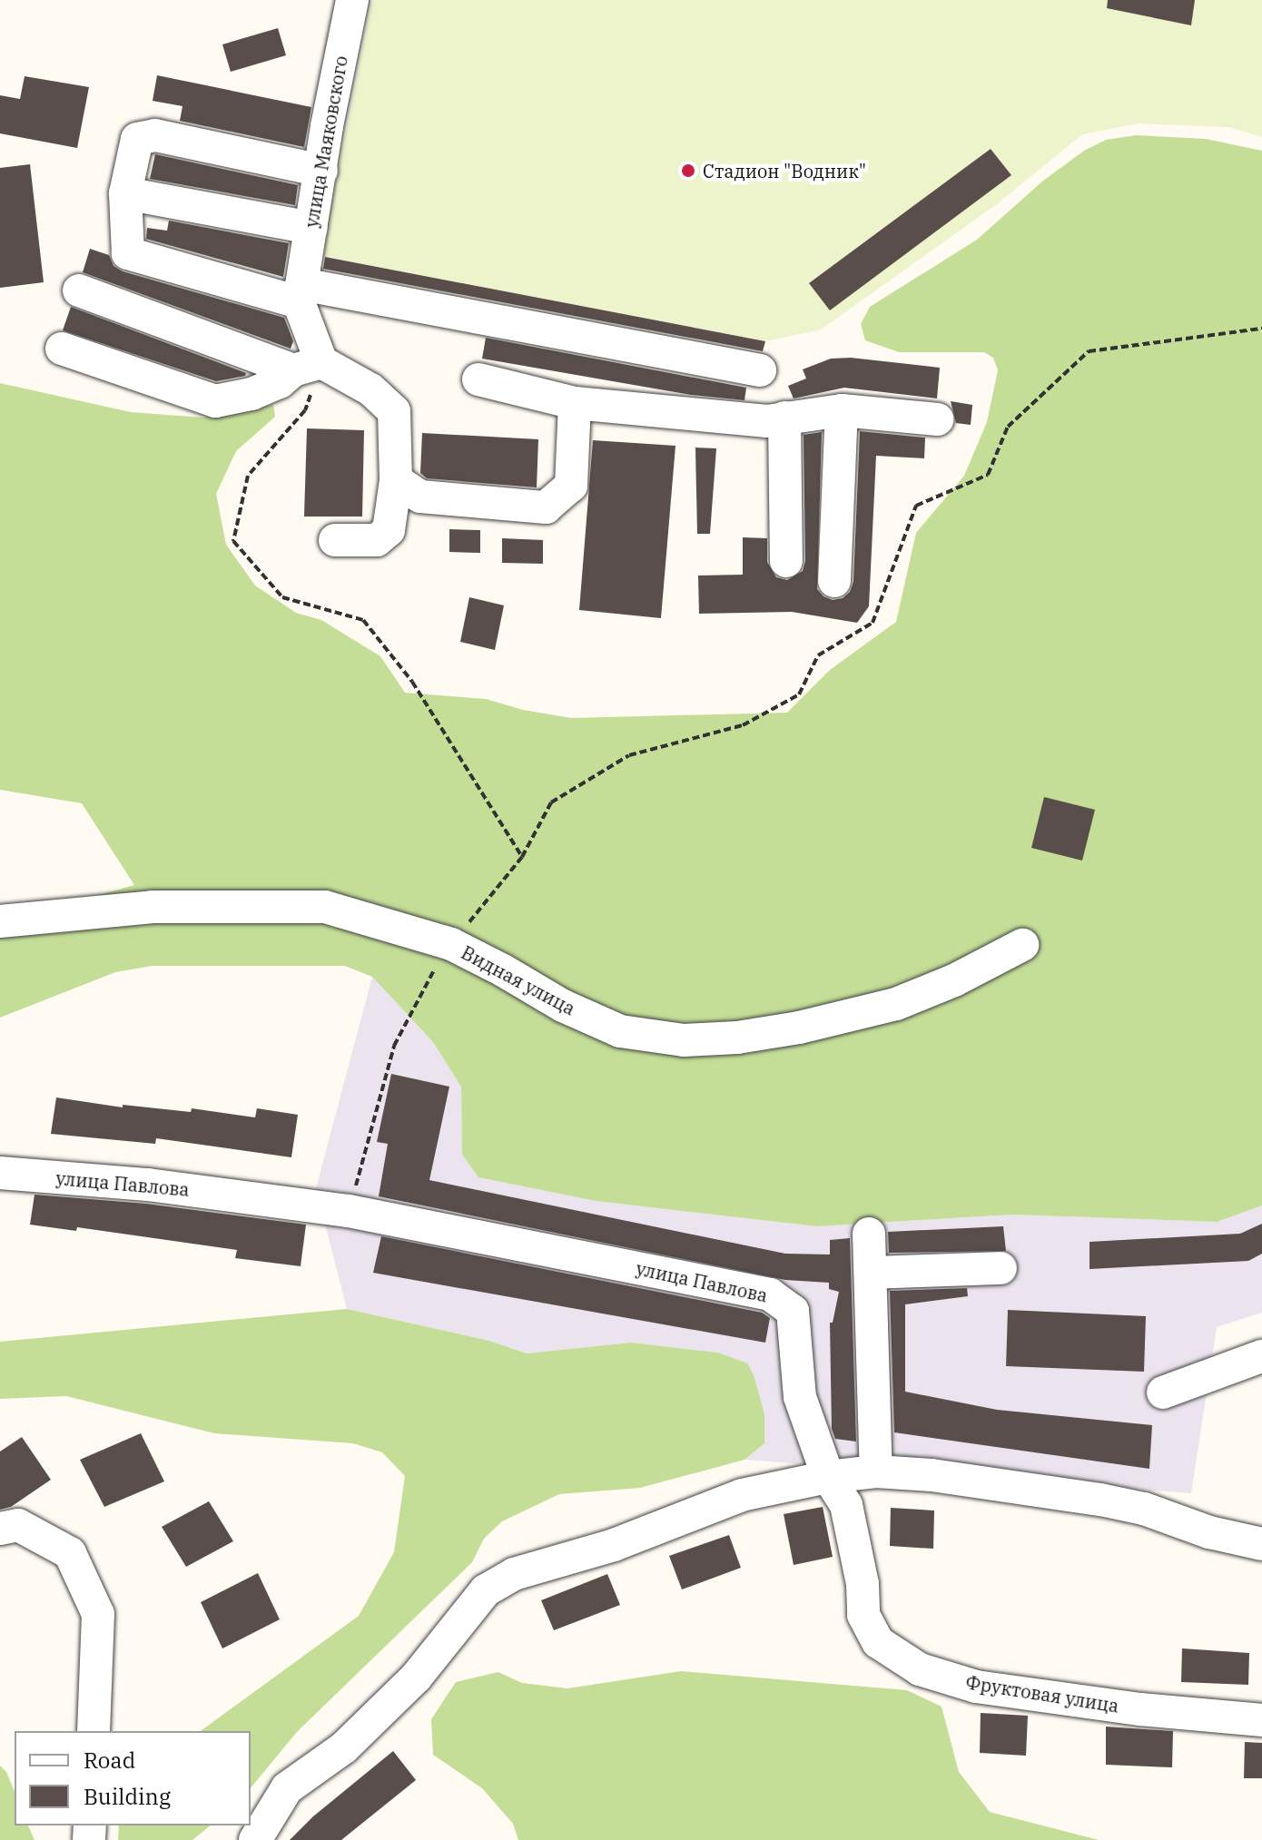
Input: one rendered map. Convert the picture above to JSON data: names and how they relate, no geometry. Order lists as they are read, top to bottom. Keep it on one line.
{"streets":{"street":["улица Маяковского","Видная улица","улица Павлова","Фруктовая улица"]},"crossings":[["улица Павлова","Фруктовая улица"]],"places":["Стадион \"Водник\""],"legend":["Road","Building"]}
